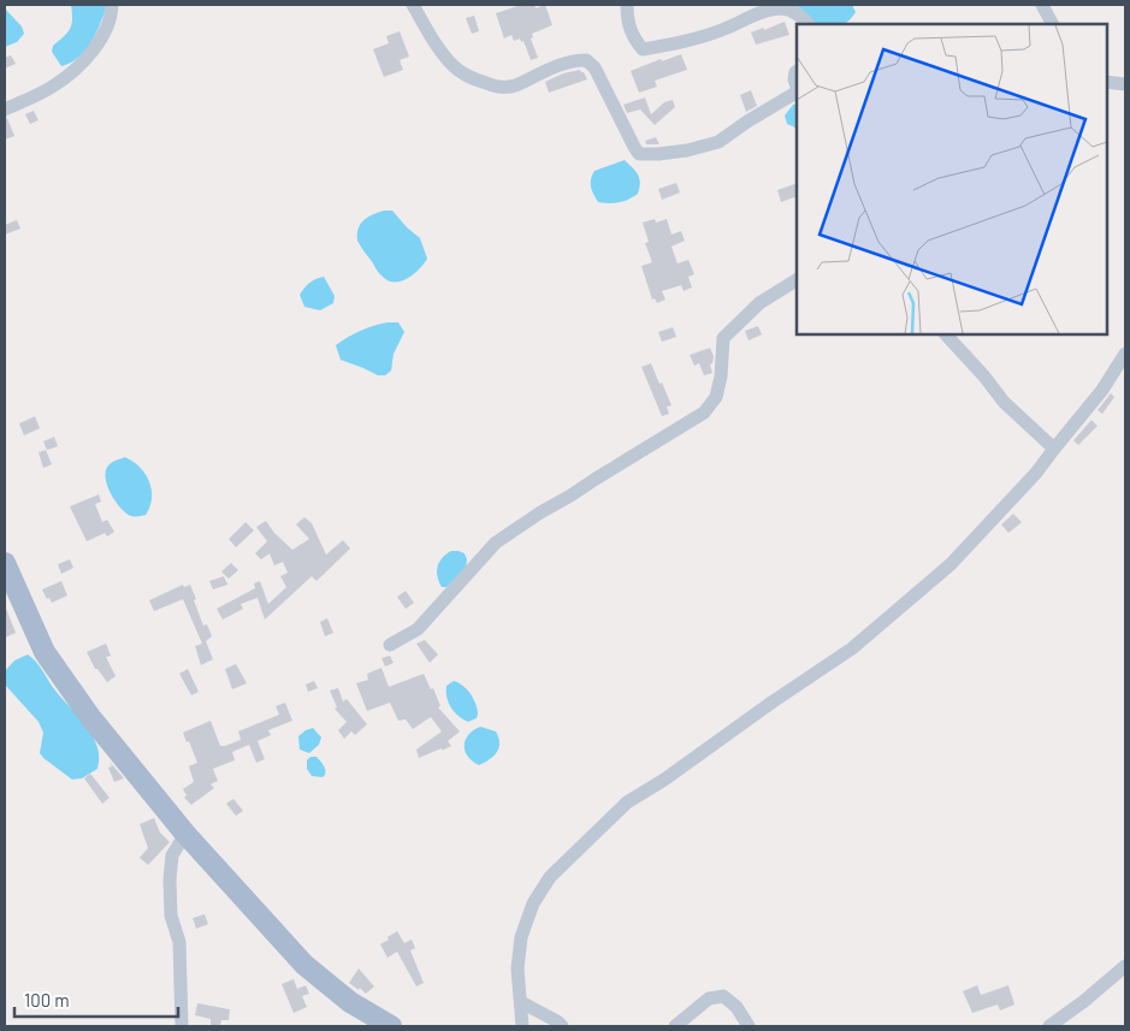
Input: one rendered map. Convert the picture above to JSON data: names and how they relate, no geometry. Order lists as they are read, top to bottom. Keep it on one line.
{"scale_bar":"100 m"}
